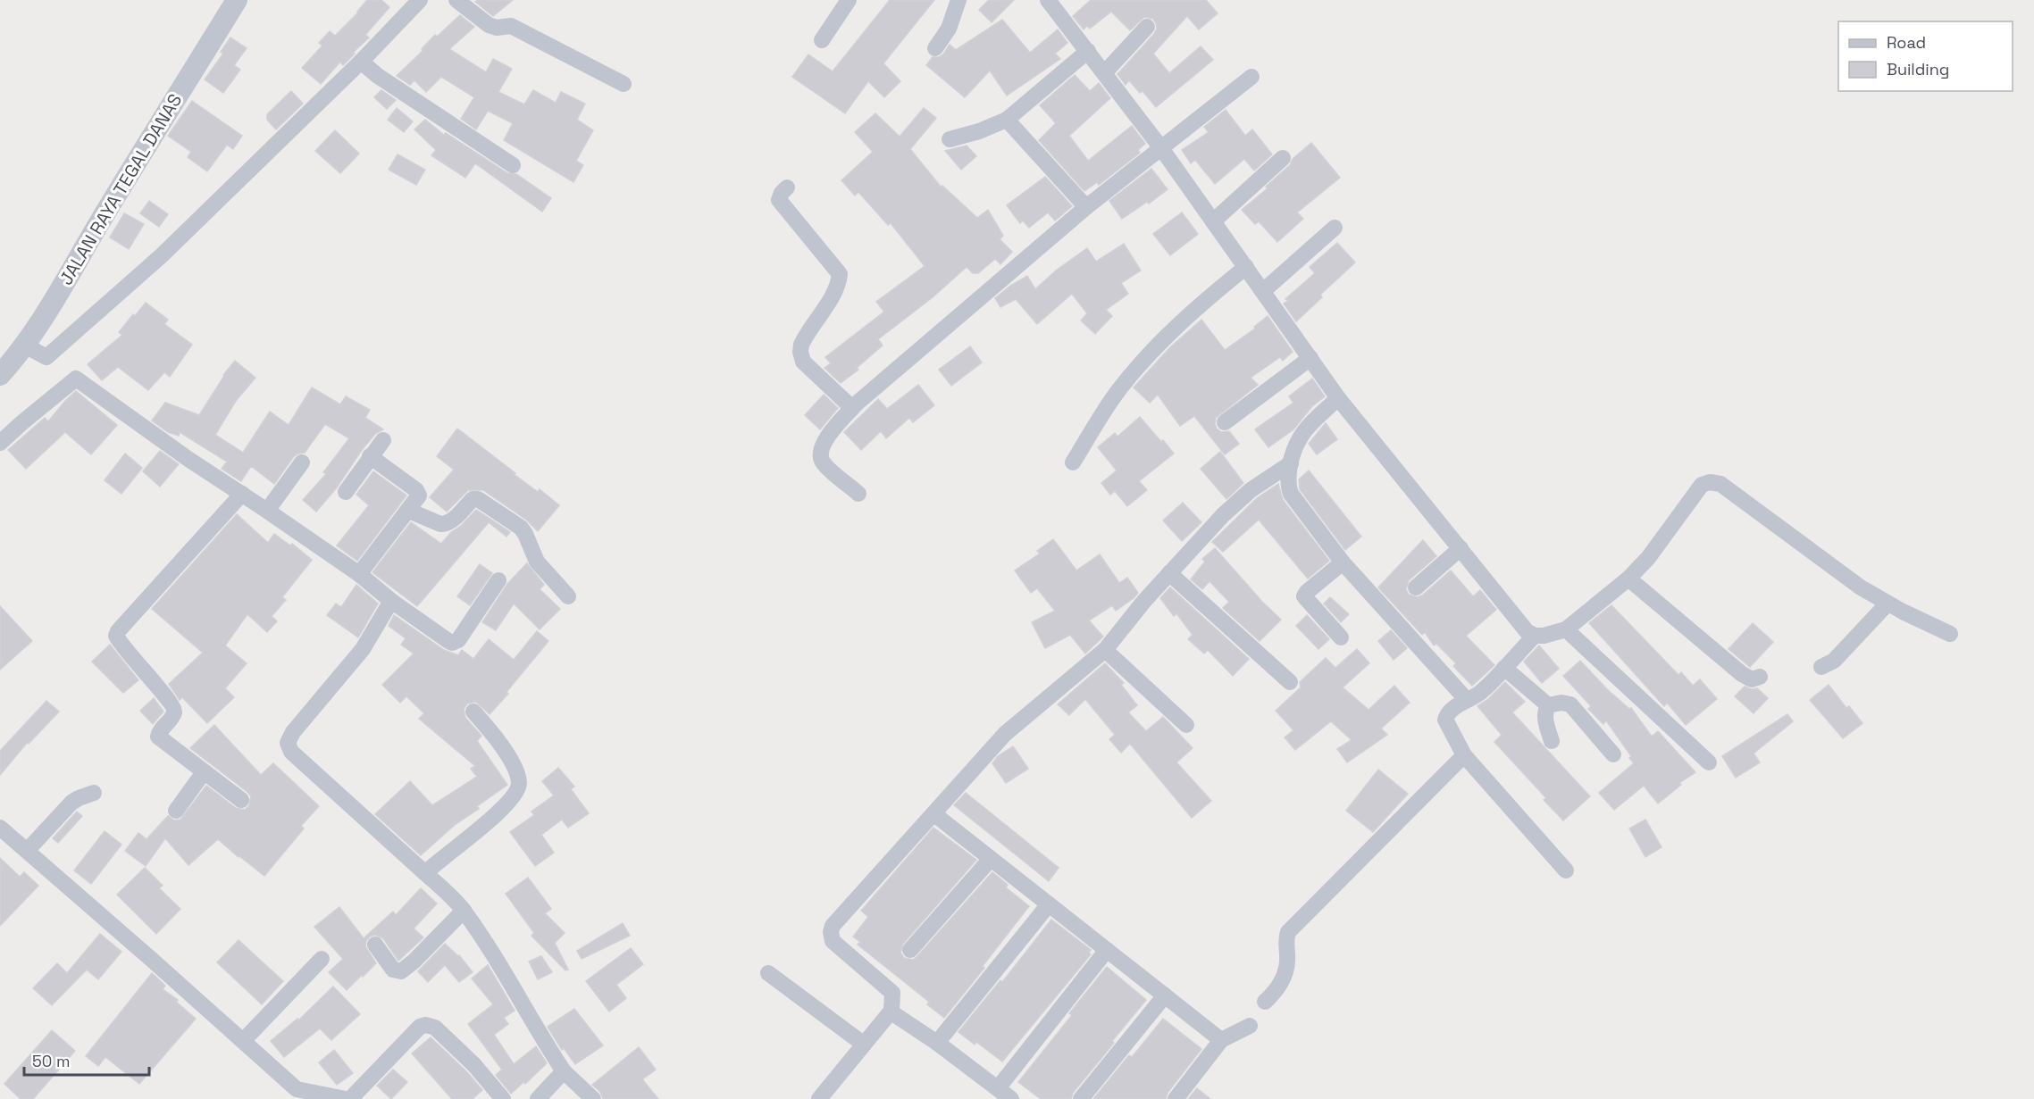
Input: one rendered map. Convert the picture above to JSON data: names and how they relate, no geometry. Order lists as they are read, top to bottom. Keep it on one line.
{"streets":{"street":["JALAN RAYA TEGAL DANAS"]},"legend":["Road","Building"],"scale_bar":"50 m"}
